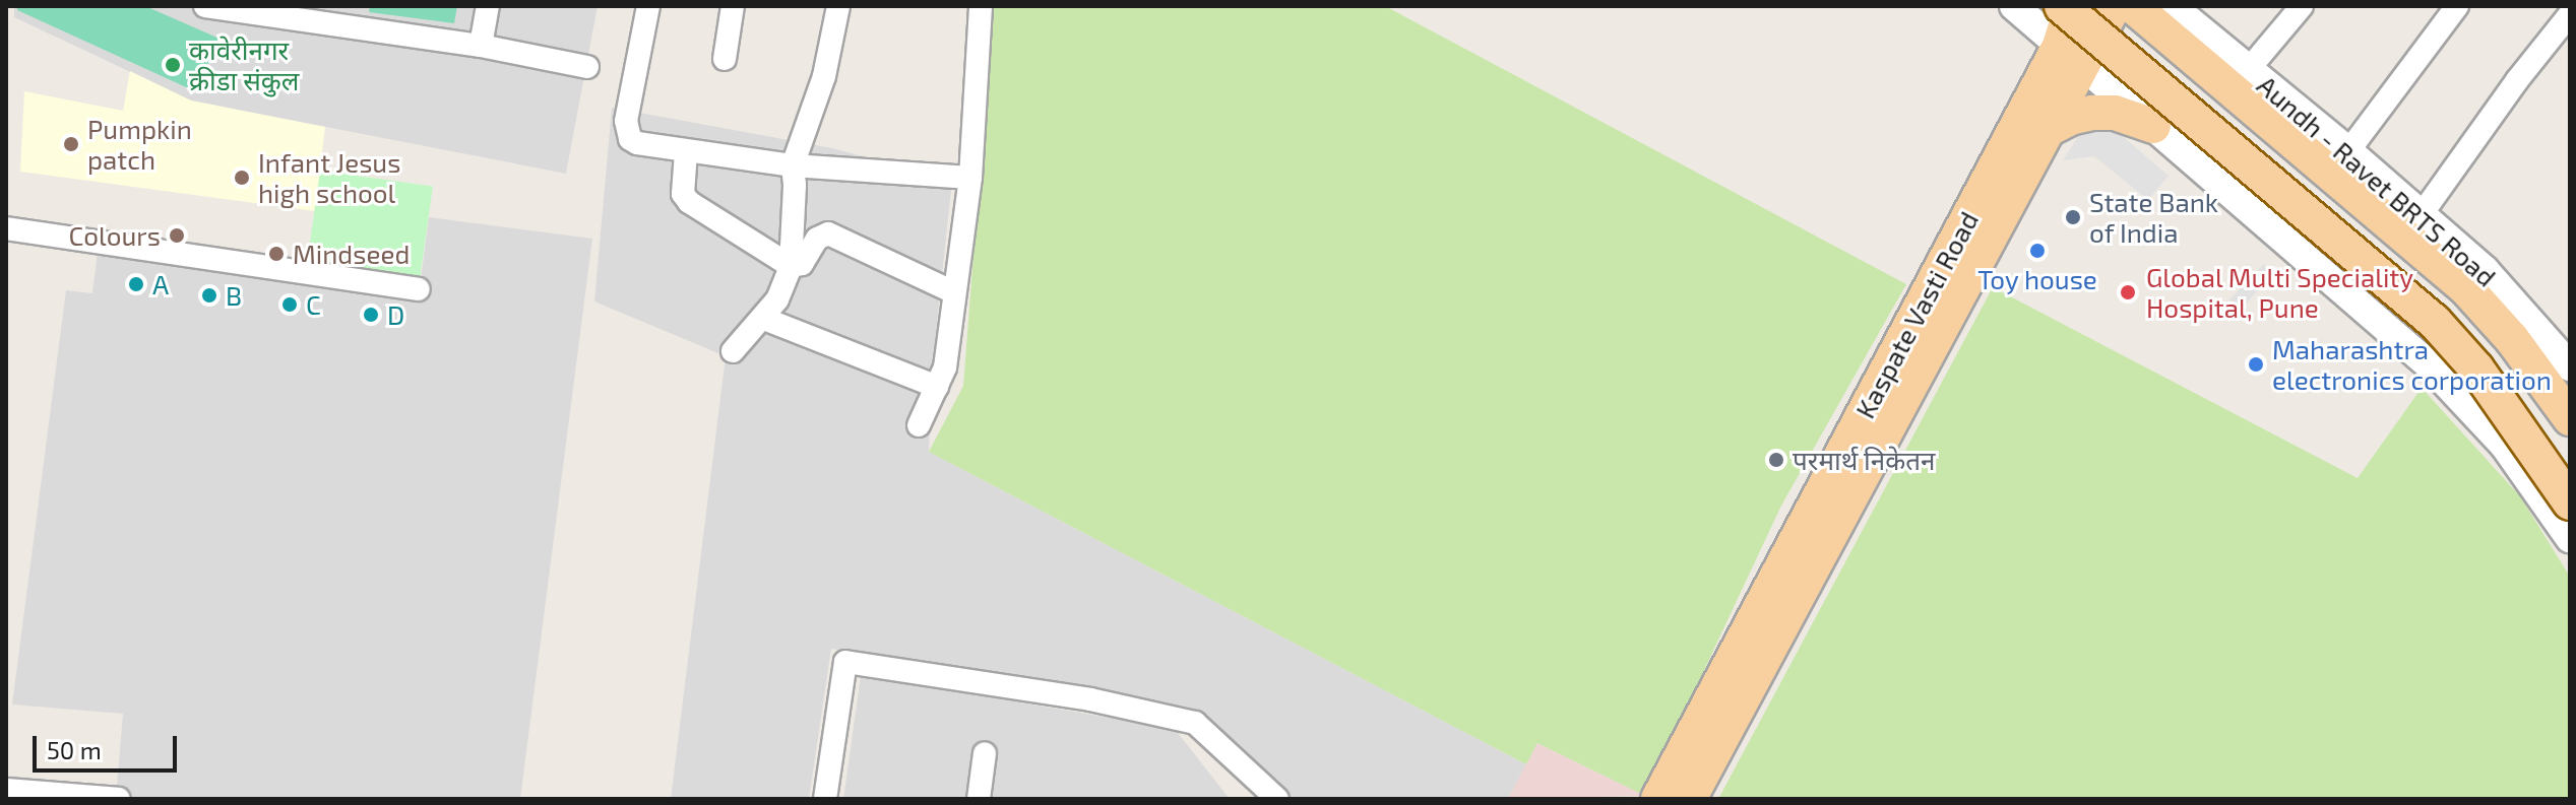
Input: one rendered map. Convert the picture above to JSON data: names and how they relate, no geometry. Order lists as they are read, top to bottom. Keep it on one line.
{"streets":{"main road":["Kaspate Vasti Road"],"street":["Aundh - Ravet BRTS Road"]},"places":["कावेरीनगर क्रीडा संकुल","Pumpkin patch","Infant Jesus high school","State Bank of India","Colours","Toy house","Mindseed","A","Global Multi Speciality Hospital, Pune","B","C","D","Maharashtra electronics corporation","परमार्थ निकेतन"],"scale_bar":"50 m"}
